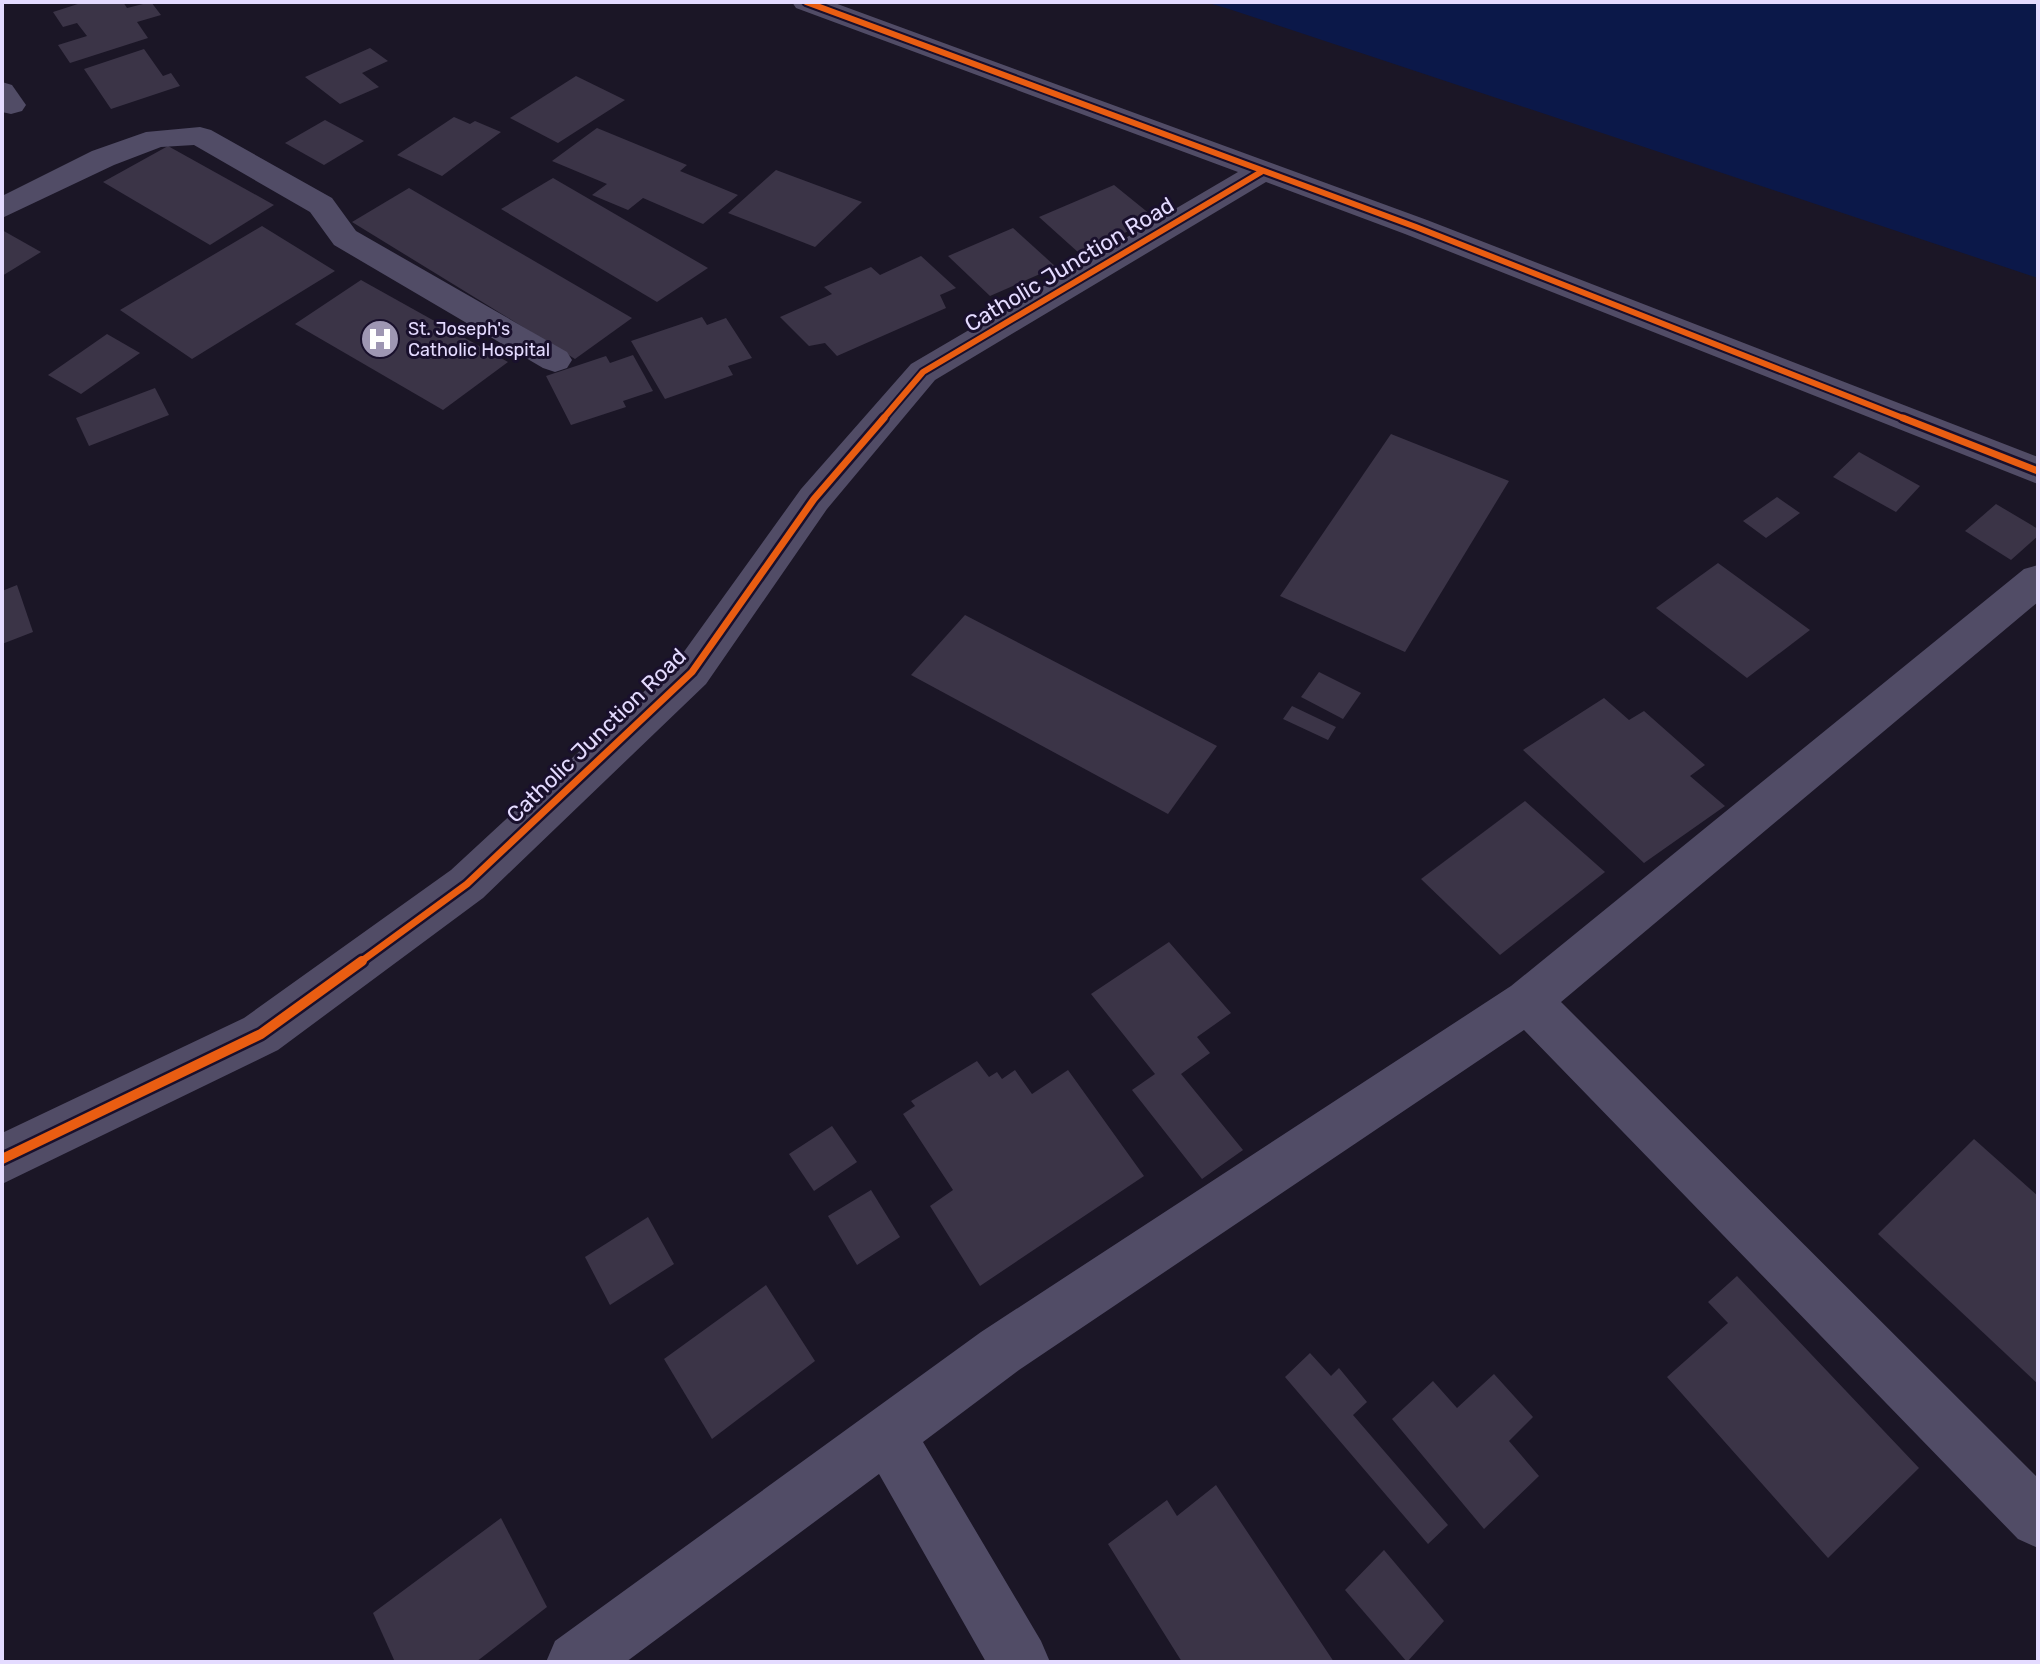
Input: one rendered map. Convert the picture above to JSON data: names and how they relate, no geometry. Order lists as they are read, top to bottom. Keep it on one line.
{"streets":{"street":["Catholic Junction Road"]},"places":{"hospital":["St. Joseph's Catholic Hospital"]}}
